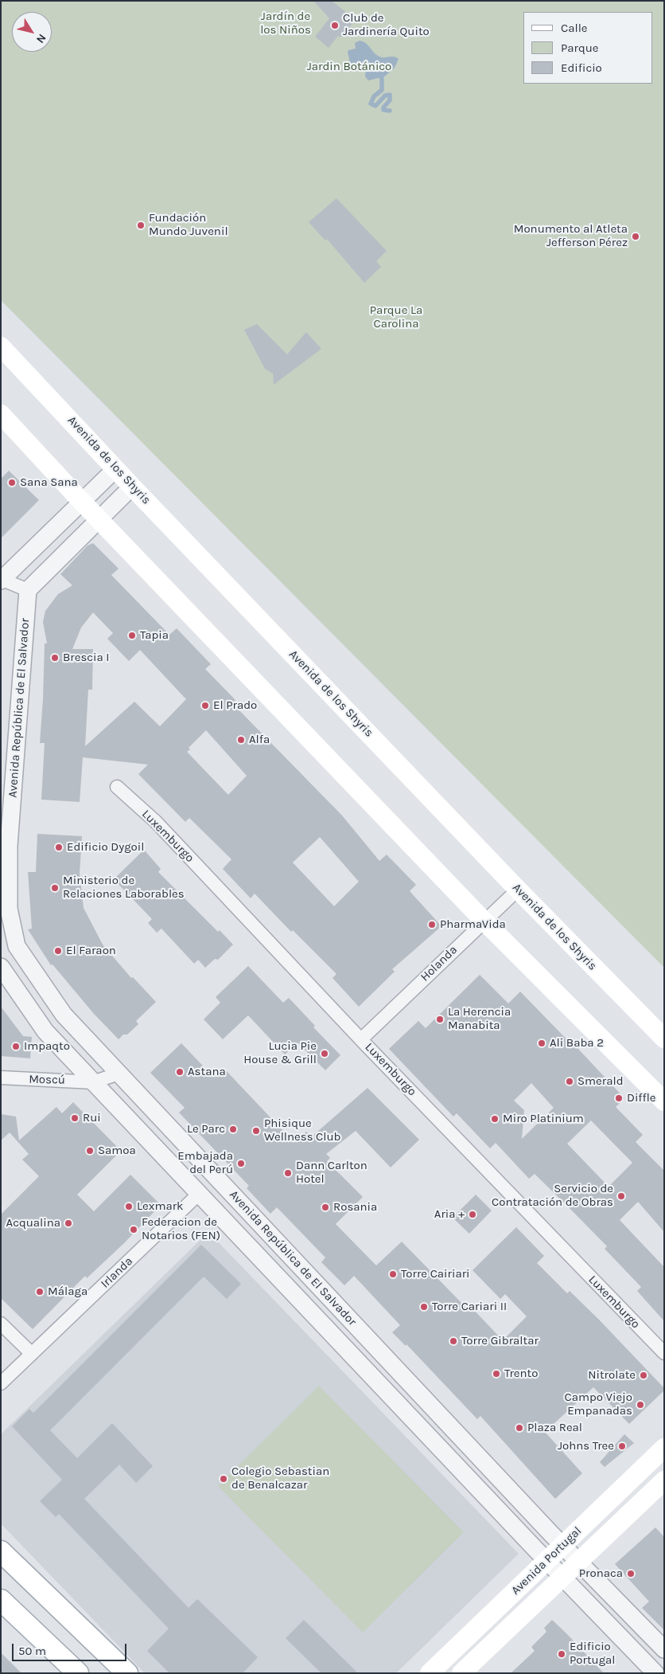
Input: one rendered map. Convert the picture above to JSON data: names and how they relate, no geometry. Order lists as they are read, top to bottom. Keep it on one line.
{"streets":{"main road":["Avenida de los Shyris","Avenida Portugal"],"street":["Avenida República de El Salvador","Luxemburgo","Holanda","Moscú","Irlanda"]},"crossings":[["Avenida de los Shyris","Holanda"],["Avenida República de El Salvador","Moscú"],["Avenida República de El Salvador","Irlanda"],["Avenida República de El Salvador","Avenida Portugal"],["Luxemburgo","Holanda"]],"parks":["Jardín de los Niños","Jardin Botánico","Parque La Carolina"],"places":["Club de Jardinería Quito","Fundación Mundo Juvenil","Monumento al Atleta Jefferson Pérez","Sana Sana","Tapia","Brescia I","El Prado","Alfa","Edificio Dygoil","Ministerio de Relaciones Laborables","PharmaVida","El Faraon","La Herencia Manabita","Ali Baba 2","Impaqto","Lucia Pie House & Grill","Astana","Smerald","Diffle","Rui","Miro Platinium","Le Parc","Phisique Wellness Club","Samoa","Embajada del Perú","Dann Carlton Hotel","Servicio de Contratación de Obras","Lexmark","Rosania","Aria +","Acqualina","Federacion de Notarios (FEN)","Torre Cairiari","Málaga","Torre Cariari II","Torre Gibraltar","Trento","Nitrolate","Campo Viejo Empanadas","Plaza Real","Johns Tree","Colegio Sebastian de Benalcazar","Pronaca","Edificio Portugal"],"legend":["Calle","Parque","Edificio"],"scale_bar":"50 m","north":"bottom right"}
